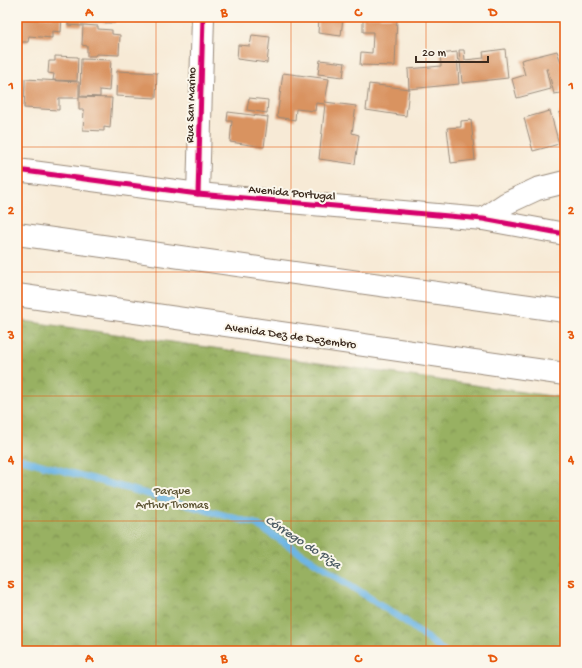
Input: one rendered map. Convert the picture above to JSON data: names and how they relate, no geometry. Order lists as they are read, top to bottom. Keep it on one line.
{"streets":{"main road":["Rua San Marino","Avenida Portugal","Avenida Dez de Dezembro"]},"crossings":[["Rua San Marino","Avenida Portugal"]],"water":["Córrego do Piza"],"parks":["Parque Arthur Thomas"],"scale_bar":"20 m","grid":{"columns":["A","B","C","D"],"rows":["1","2","3","4","5"]}}
